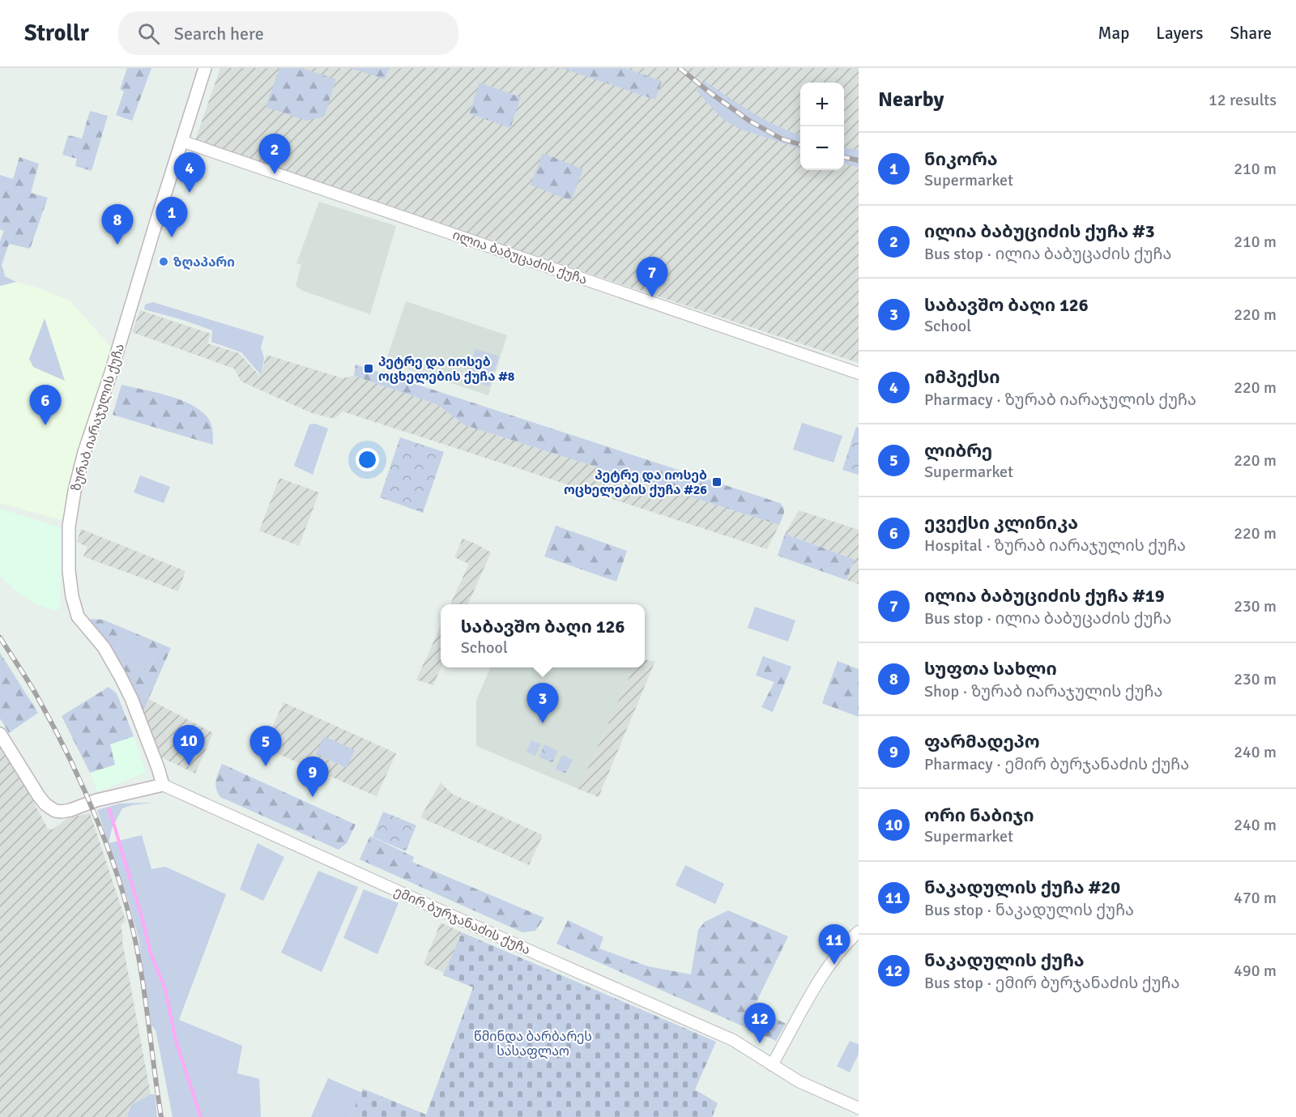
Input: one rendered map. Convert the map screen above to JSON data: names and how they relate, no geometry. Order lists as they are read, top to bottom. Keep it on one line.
{"streets":{"main road":["ზურაბ იარაჯულის ქუჩა"],"street":["ილია ბაბუცაძის ქუჩა","ემირ ბურჯანაძის ქუჩა"]},"crossings":[["ილია ბაბუცაძის ქუჩა","ზურაბ იარაჯულის ქუჩა"],["ზურაბ იარაჯულის ქუჩა","ემირ ბურჯანაძის ქუჩა"]],"parks":["წმინდა ბარბარეს სასაფლაო"],"places":{"other":["ზღაპარი"],"transit":["პეტრე და იოსებ ოცხელების ქუჩა #8","პეტრე და იოსებ ოცხელების ქუჩა #26"]},"page":{"header":"Strollr","search":"Search here","nav":["Map","Layers","Share"],"heading":["Nearby","12 results"],"map_buttons":["+","−"],"list":[{"mark":"1","name":"ნიკორა","note":"Supermarket","value":"210 m"},{"mark":"2","name":"ილია ბაბუციძის ქუჩა #3","note":"Bus stop · ილია ბაბუცაძის ქუჩა","value":"210 m"},{"mark":"3","name":"საბავშო ბაღი 126","note":"School","value":"220 m"},{"mark":"4","name":"იმპექსი","note":"Pharmacy · ზურაბ იარაჯულის ქუჩა","value":"220 m"},{"mark":"5","name":"ლიბრე","note":"Supermarket","value":"220 m"},{"mark":"6","name":"ევექსი კლინიკა","note":"Hospital · ზურაბ იარაჯულის ქუჩა","value":"220 m"},{"mark":"7","name":"ილია ბაბუციძის ქუჩა #19","note":"Bus stop · ილია ბაბუცაძის ქუჩა","value":"230 m"},{"mark":"8","name":"სუფთა სახლი","note":"Shop · ზურაბ იარაჯულის ქუჩა","value":"230 m"},{"mark":"9","name":"ფარმადეპო","note":"Pharmacy · ემირ ბურჯანაძის ქუჩა","value":"240 m"},{"mark":"10","name":"ორი ნაბიჯი","note":"Supermarket","value":"240 m"},{"mark":"11","name":"ნაკადულის ქუჩა #20","note":"Bus stop · ნაკადულის ქუჩა","value":"470 m"},{"mark":"12","name":"ნაკადულის ქუჩა","note":"Bus stop · ემირ ბურჯანაძის ქუჩა","value":"490 m"}],"pins":["2","4","1","8","7","6","3","10","5","9","11","12"],"popup":["საბავშო ბაღი 126","School"]}}
